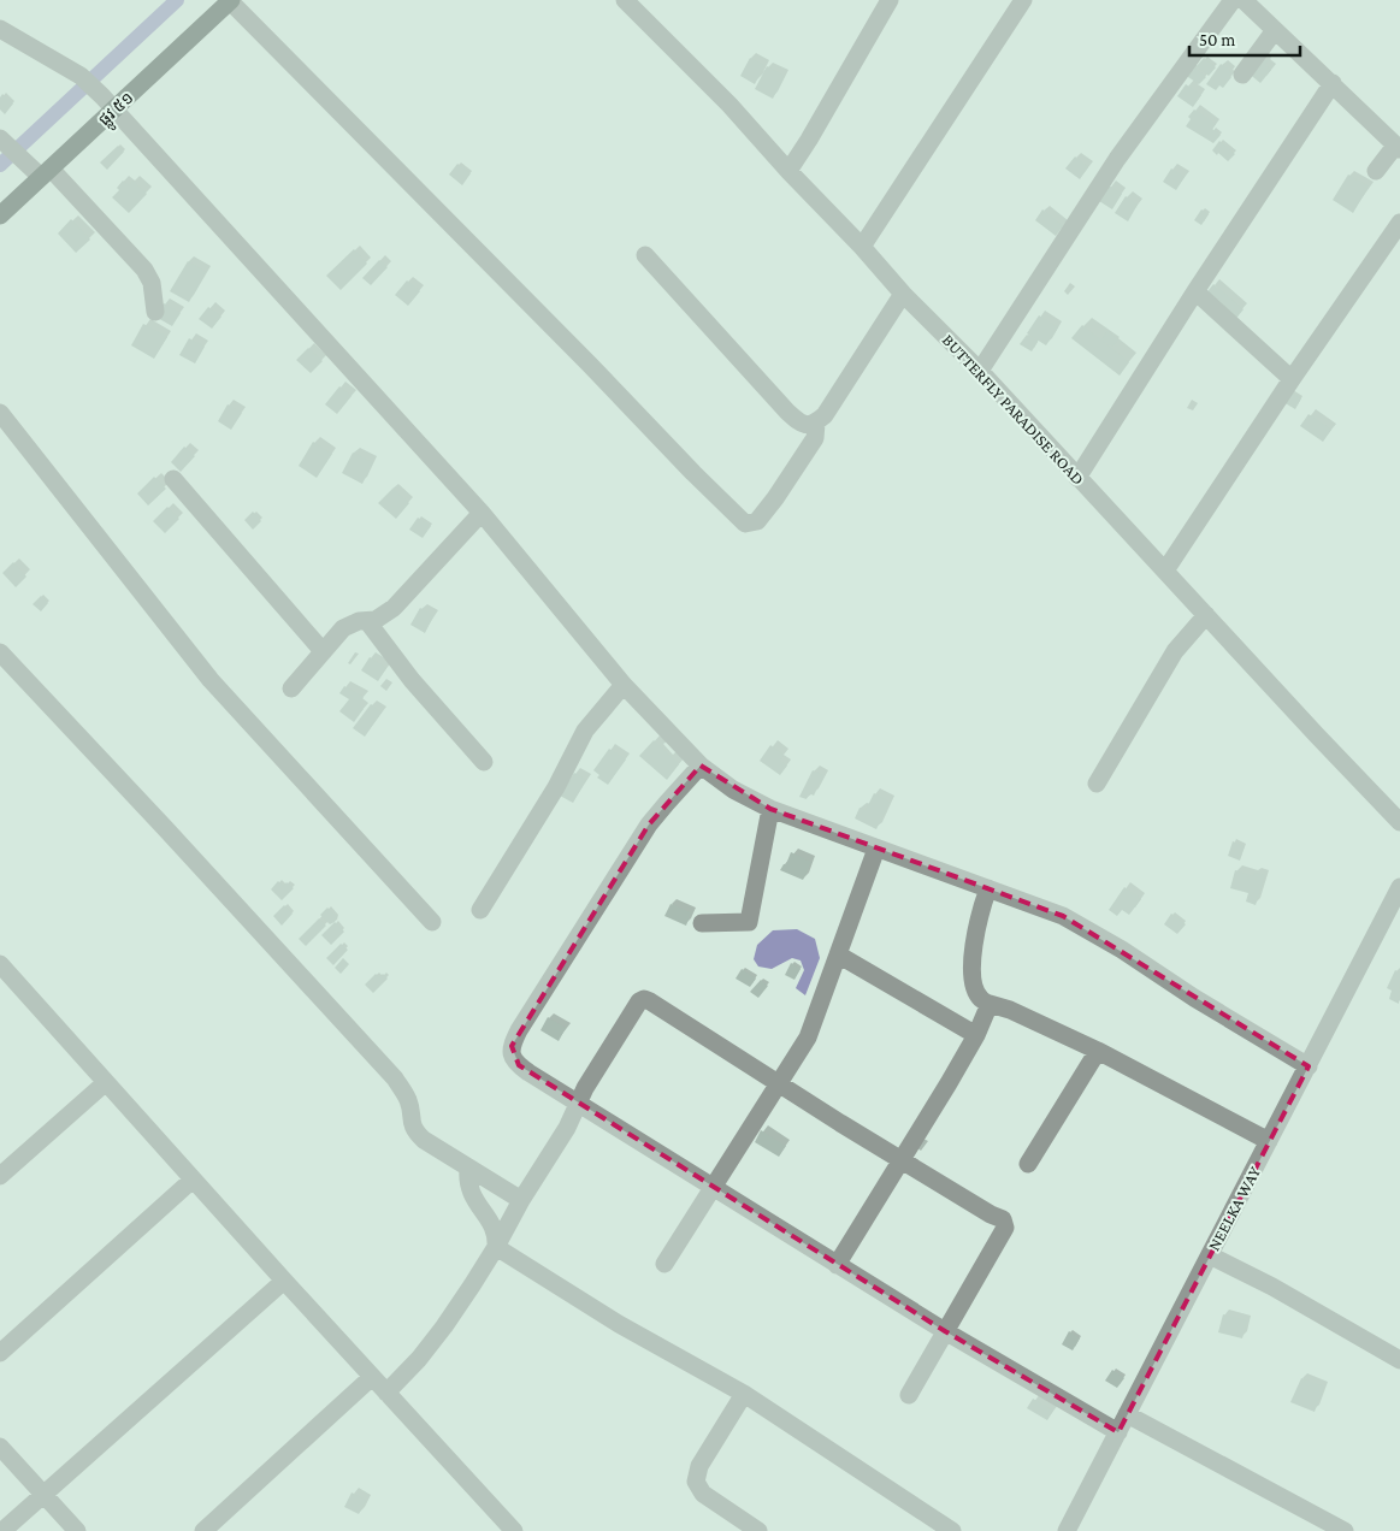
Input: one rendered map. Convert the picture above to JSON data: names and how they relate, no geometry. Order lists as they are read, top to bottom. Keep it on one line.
{"streets":{"main road":["ផ្លូវ ៥១"],"street":["BUTTERFLY PARADISE ROAD","NEELKA WAY"]},"scale_bar":"50 m"}
